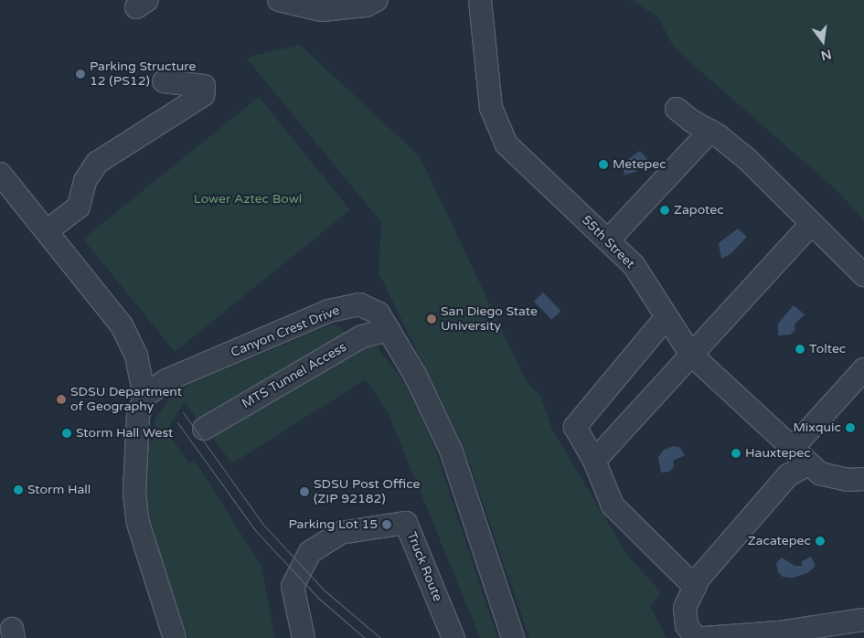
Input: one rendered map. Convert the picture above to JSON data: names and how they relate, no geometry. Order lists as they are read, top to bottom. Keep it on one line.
{"streets":{"street":["55th Street","Canyon Crest Drive","MTS Tunnel Access","Truck Route"]},"crossings":[["Canyon Crest Drive","MTS Tunnel Access"]],"parks":["Lower Aztec Bowl"],"places":["Parking Structure 12 (PS12)","Metepec","Zapotec","San Diego State University","Toltec","SDSU Department of Geography","Mixquic","Storm Hall West","Hauxtepec","Storm Hall","SDSU Post Office (ZIP 92182)","Parking Lot 15","Zacatepec"],"north":"bottom"}
